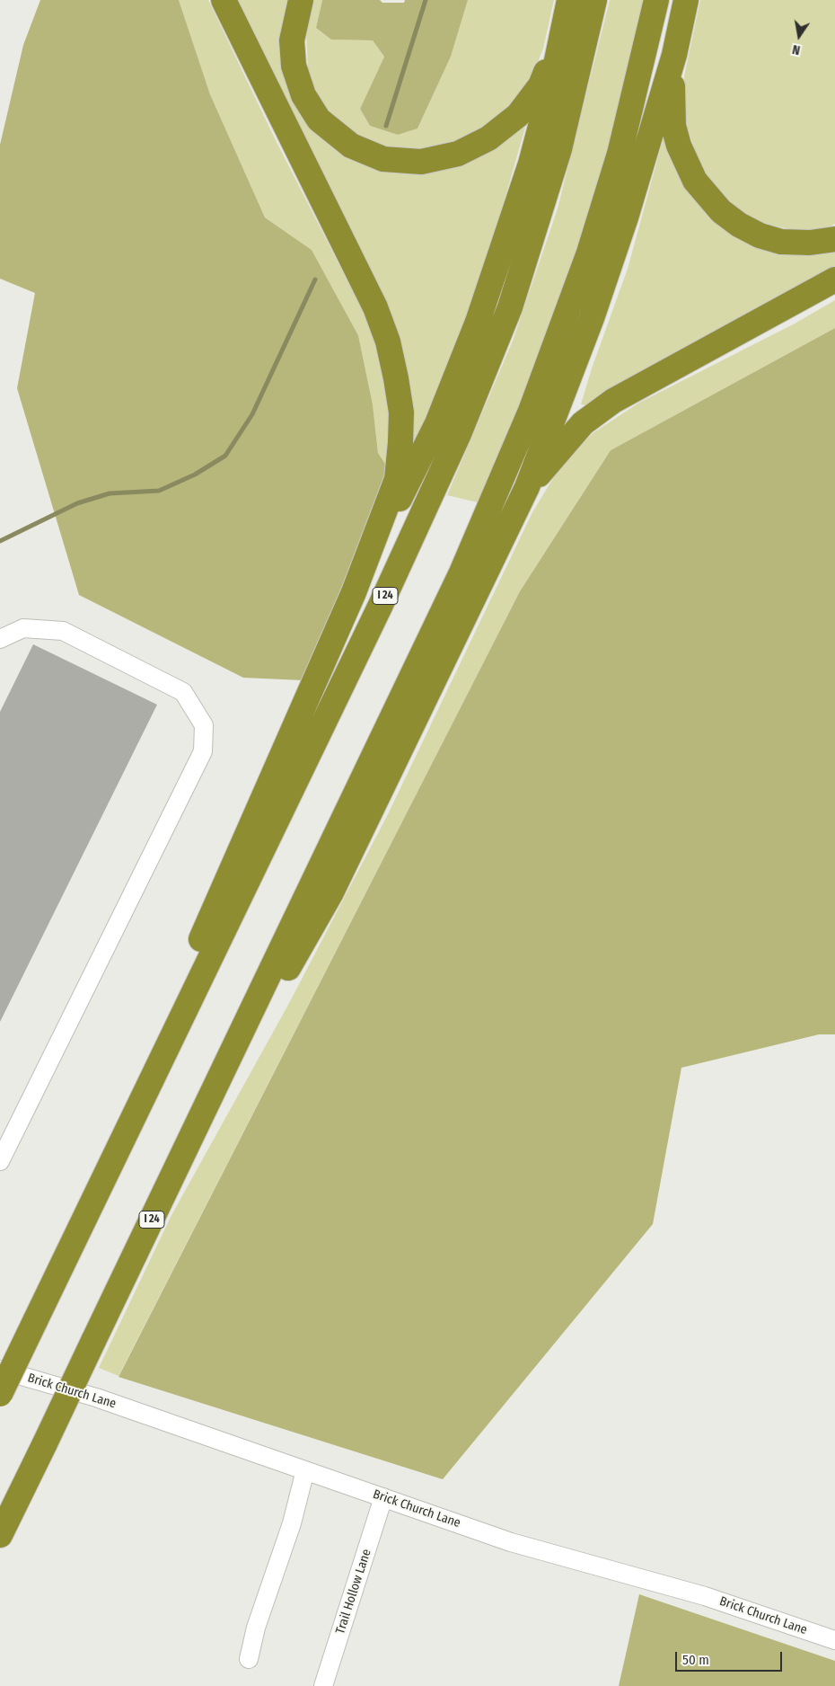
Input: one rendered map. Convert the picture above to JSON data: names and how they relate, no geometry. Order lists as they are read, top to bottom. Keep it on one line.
{"streets":{"highway":["I 24"],"street":["Brick Church Lane","Trail Hollow Lane"]},"crossings":[["Brick Church Lane","Trail Hollow Lane"]],"scale_bar":"50 m","north":"bottom"}
